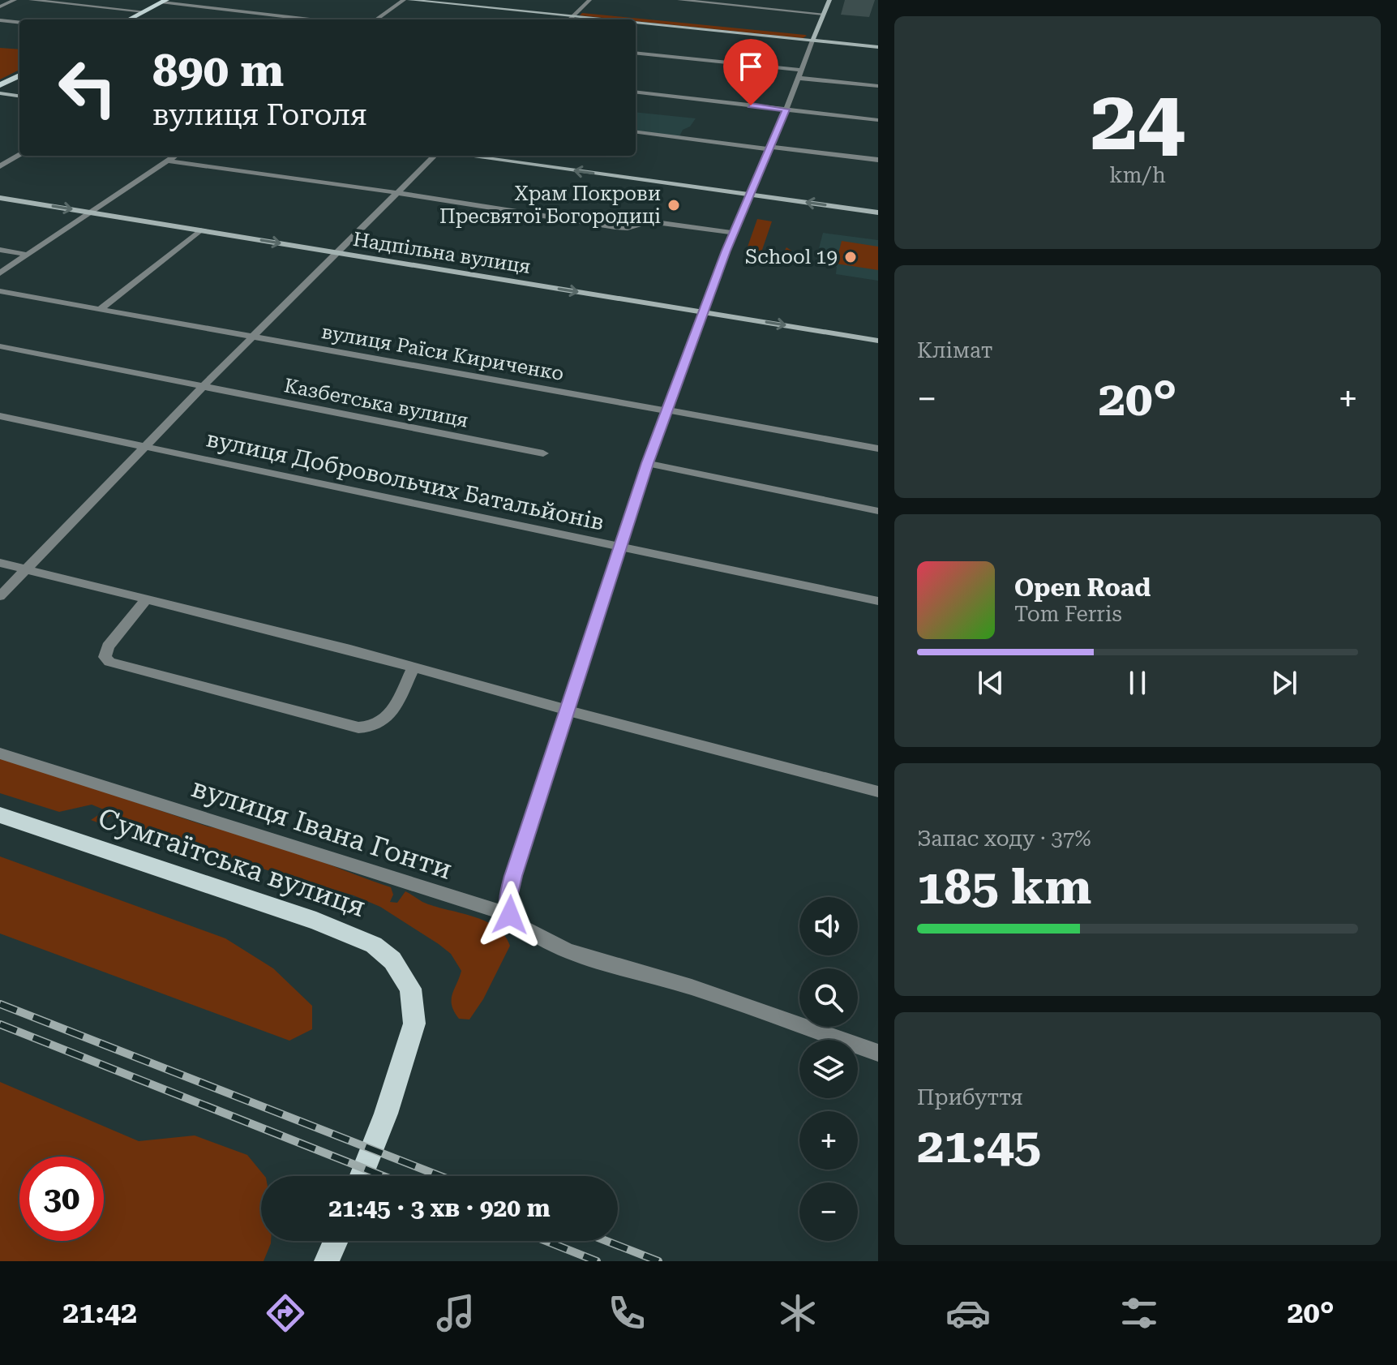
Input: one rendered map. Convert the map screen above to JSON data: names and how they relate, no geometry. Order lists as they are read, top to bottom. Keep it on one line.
{"streets":{"main road":["Надпільна вулиця","Сумгаїтська вулиця"],"street":["вулиця Раїси Кириченко","Казбетська вулиця","вулиця Добровольчих Батальйонів","вулиця Івана Гонти"]},"one_way":["Надпільна вулиця"],"places":["Храм Покрови Пресвятої Богородиці","School 19"],"page":{"tile":[["24","km/h"],"Клімат",["Запас ходу · 37%","185 km"],["Прибуття","21:45"]],"turn":["890 m","вулиця Гоголя"],"heat":["−","20°","+"],"song":["Open Road","Tom Ferris"],"map_buttons":["+","−"],"limit":"30","trip":"21:45 · 3 хв · 920 m","tabs":["21:42","20°"]}}
